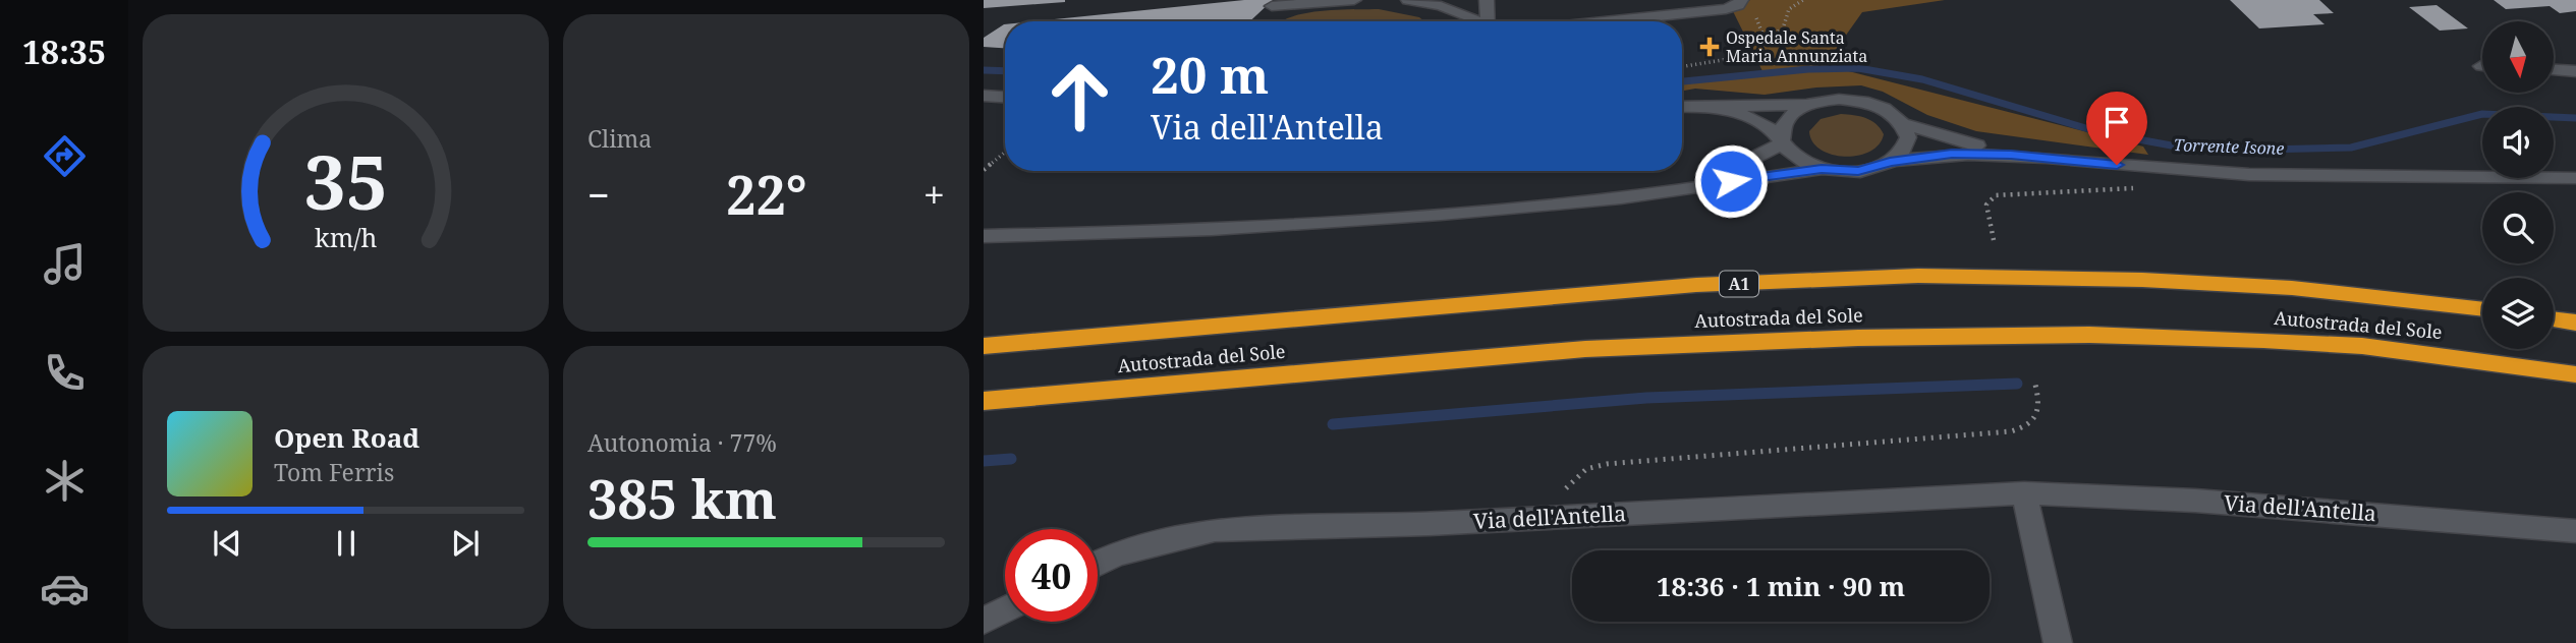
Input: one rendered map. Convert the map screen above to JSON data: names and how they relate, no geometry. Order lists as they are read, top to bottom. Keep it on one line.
{"streets":{"highway":["A1","Autostrada del Sole"],"street":["Via dell'Antella"]},"water":["Torrente Isone"],"places":{"health":["Ospedale Santa Maria Annunziata"]},"north":"bottom","page":{"tabs":"18:35","tile":["Clima",["Autonomia · 77%","385 km"]],"turn":["20 m","Via dell'Antella"],"heat":["−","22°","+"],"song":["Open Road","Tom Ferris"],"limit":"40","trip":"18:36 · 1 min · 90 m","gauge":["35","km/h"]}}
